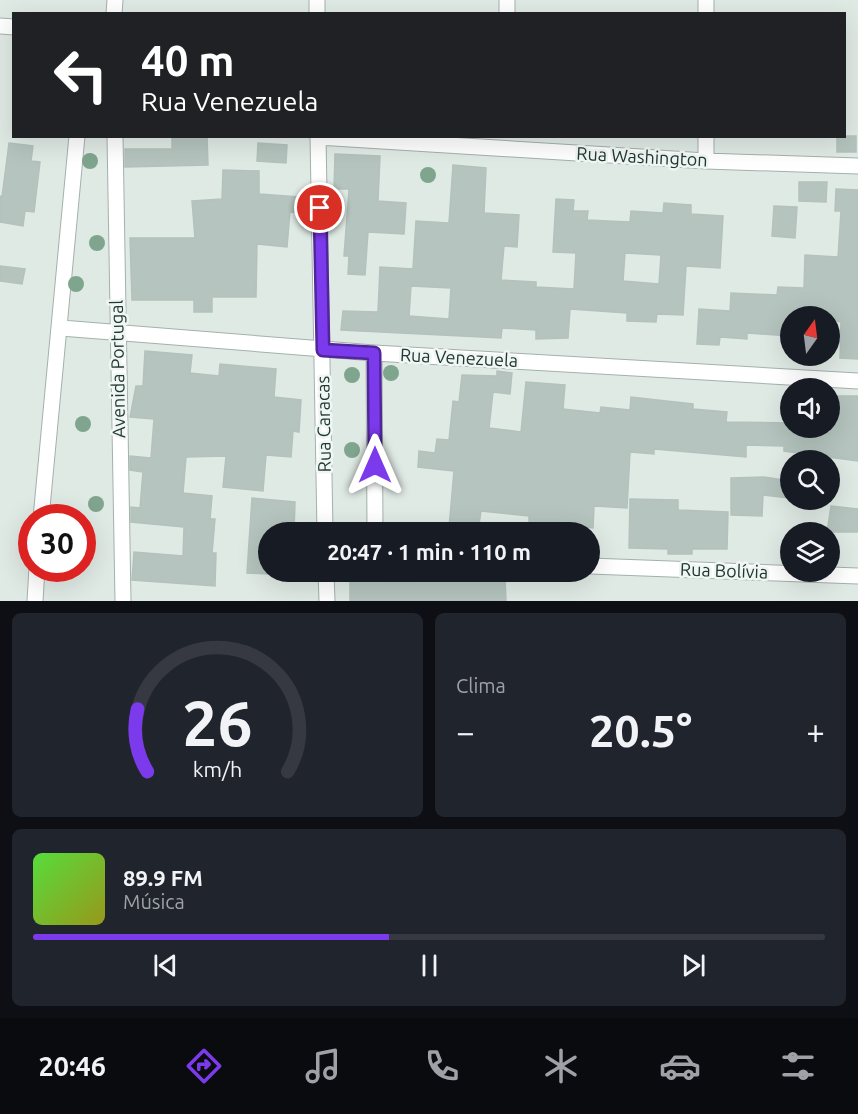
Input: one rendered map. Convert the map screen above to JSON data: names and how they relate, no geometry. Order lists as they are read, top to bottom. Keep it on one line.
{"streets":{"street":["Rua Washington","Rua Venezuela","Avenida Portugal","Rua Caracas","Rua Bolívia"]},"crossings":[["Rua Venezuela","Avenida Portugal"],["Rua Venezuela","Rua Caracas"]],"north":"top","page":{"turn":["40 m","Rua Venezuela"],"limit":"30","trip":"20:47 · 1 min · 110 m","tile":"Clima","heat":["−","20.5°","+"],"song":["89.9 FM","Música"],"tabs":"20:46","gauge":["26","km/h"]}}
